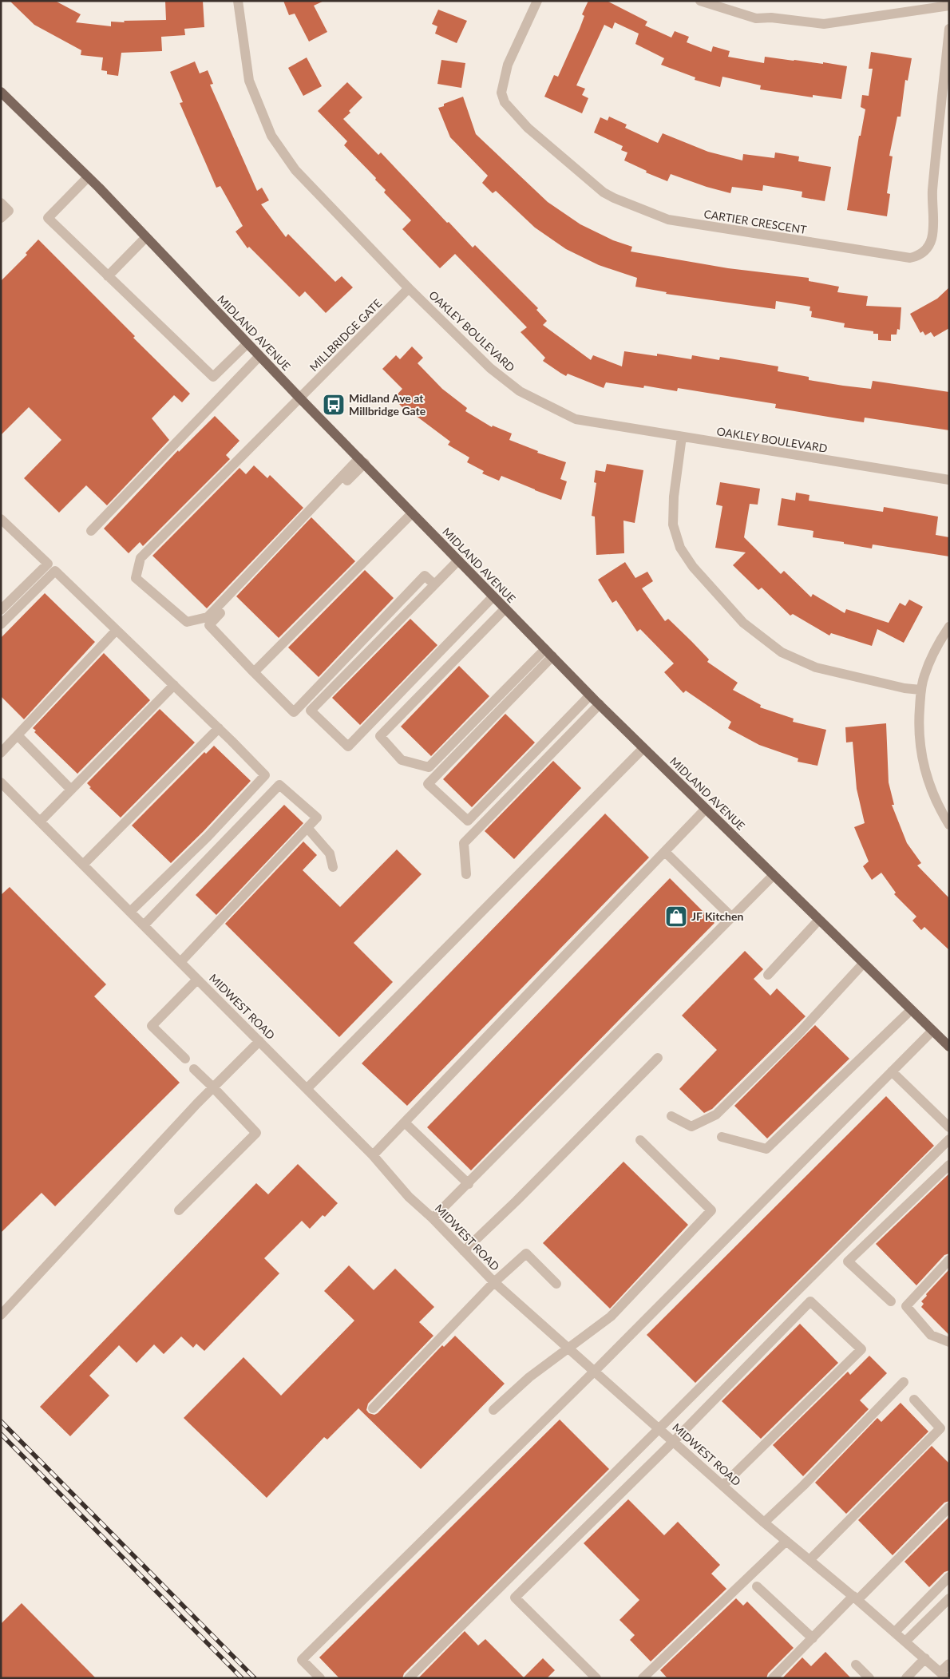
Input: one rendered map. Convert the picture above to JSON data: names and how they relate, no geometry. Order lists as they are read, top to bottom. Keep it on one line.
{"streets":{"main road":["MIDLAND AVENUE"],"street":["CARTIER CRESCENT","OAKLEY BOULEVARD","MILLBRIDGE GATE","MIDWEST ROAD"]},"crossings":[["OAKLEY BOULEVARD","MILLBRIDGE GATE"],["MIDLAND AVENUE","MILLBRIDGE GATE"]],"places":{"bus stop":["Midland Ave at Millbridge Gate"],"shop":["JF Kitchen"]}}
